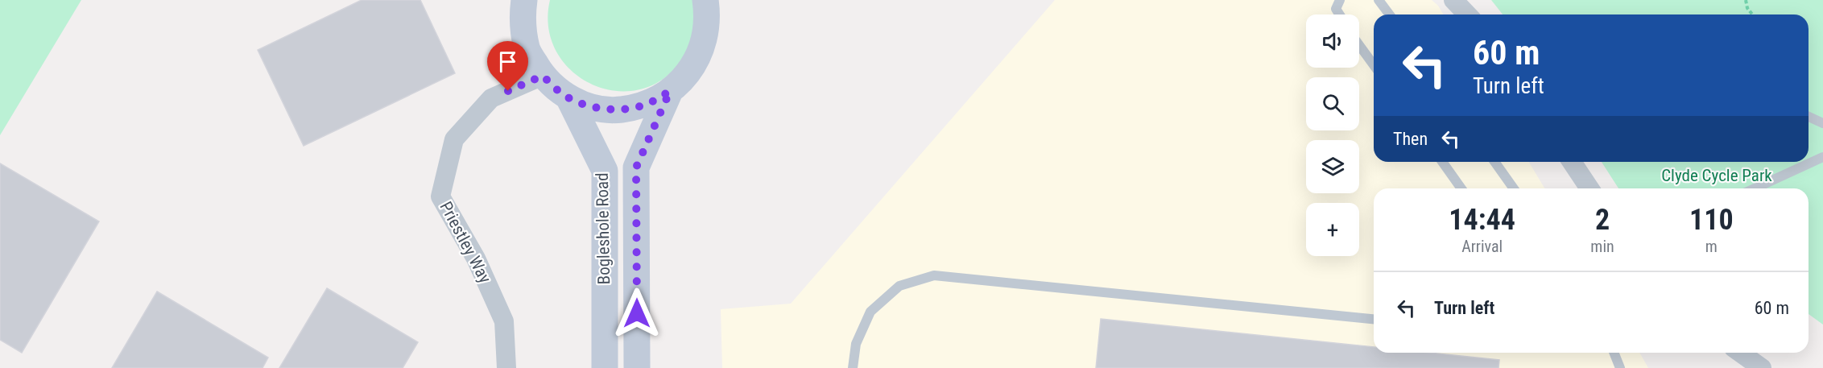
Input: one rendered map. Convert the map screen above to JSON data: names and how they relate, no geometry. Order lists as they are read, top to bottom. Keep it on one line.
{"streets":{"street":["Bogleshole Road","Priestley Way"]},"parks":["Clyde Cycle Park"],"page":{"map_buttons":"+","turn":["60 m","Turn left"],"then":"Then","eta":["14:44","Arrival","2","min","110","m"],"list":[{"name":"Turn left","value":"60 m"}]}}
